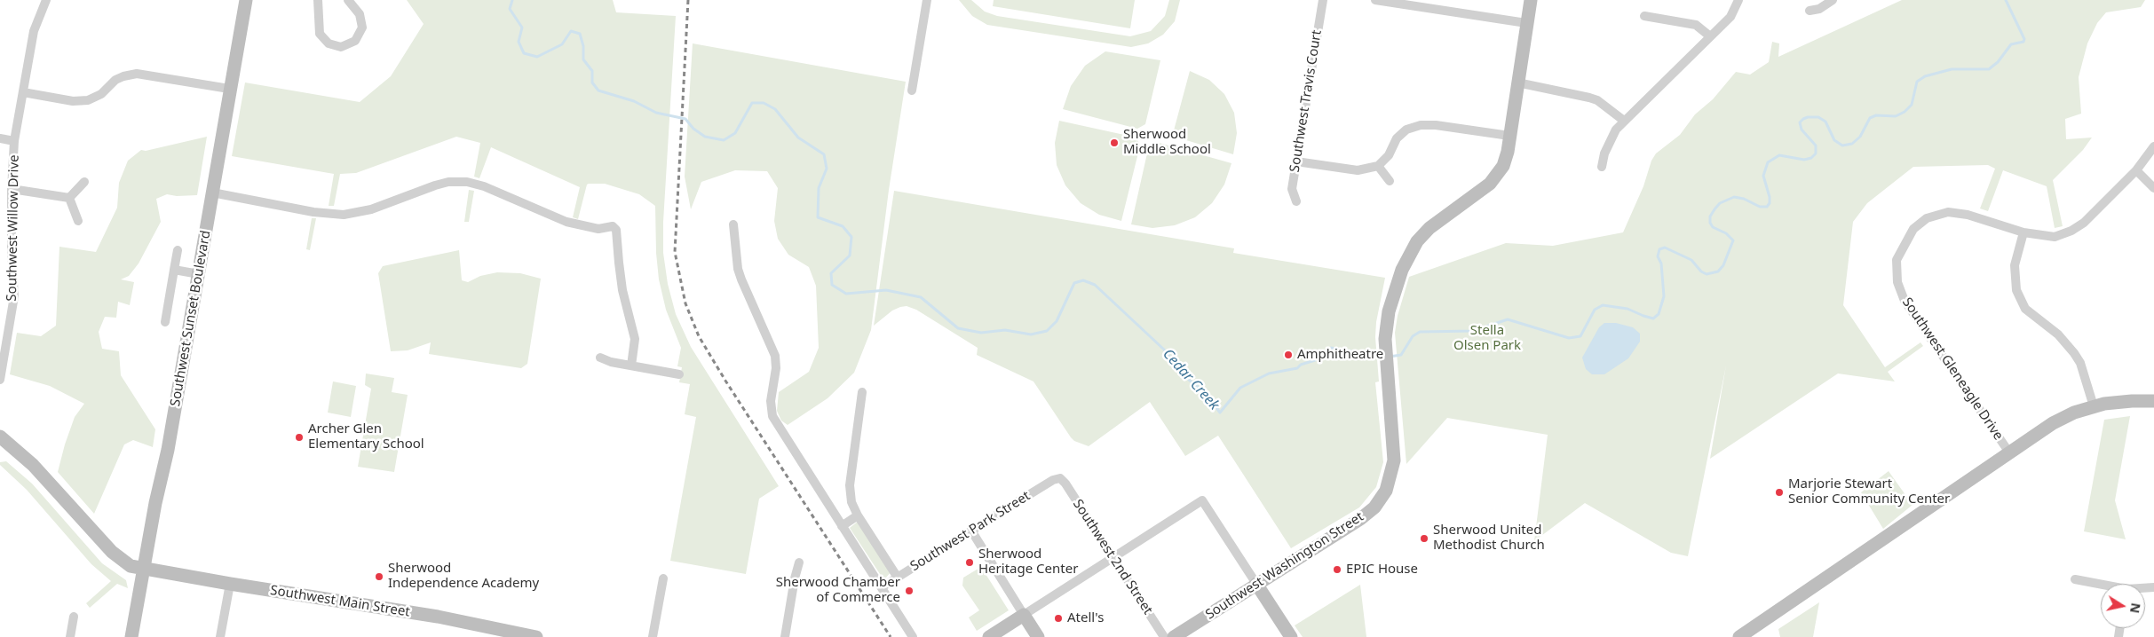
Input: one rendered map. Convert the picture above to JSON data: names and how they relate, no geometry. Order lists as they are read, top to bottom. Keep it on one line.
{"streets":{"main road":["Southwest Sunset Boulevard","Southwest Washington Street","Southwest Main Street"],"street":["Southwest Travis Court","Southwest Willow Drive","Southwest Gleneagle Drive","Southwest Park Street","Southwest 2nd Street"]},"crossings":[["Southwest Sunset Boulevard","Southwest Main Street"],["Southwest Park Street","Southwest 2nd Street"]],"water":["Cedar Creek"],"parks":["Stella Olsen Park"],"places":["Sherwood Middle School","Amphitheatre","Archer Glen Elementary School","Marjorie Stewart Senior Community Center","Sherwood United Methodist Church","Sherwood Heritage Center","EPIC House","Sherwood Independence Academy","Sherwood Chamber of Commerce","Atell's"],"north":"right"}
